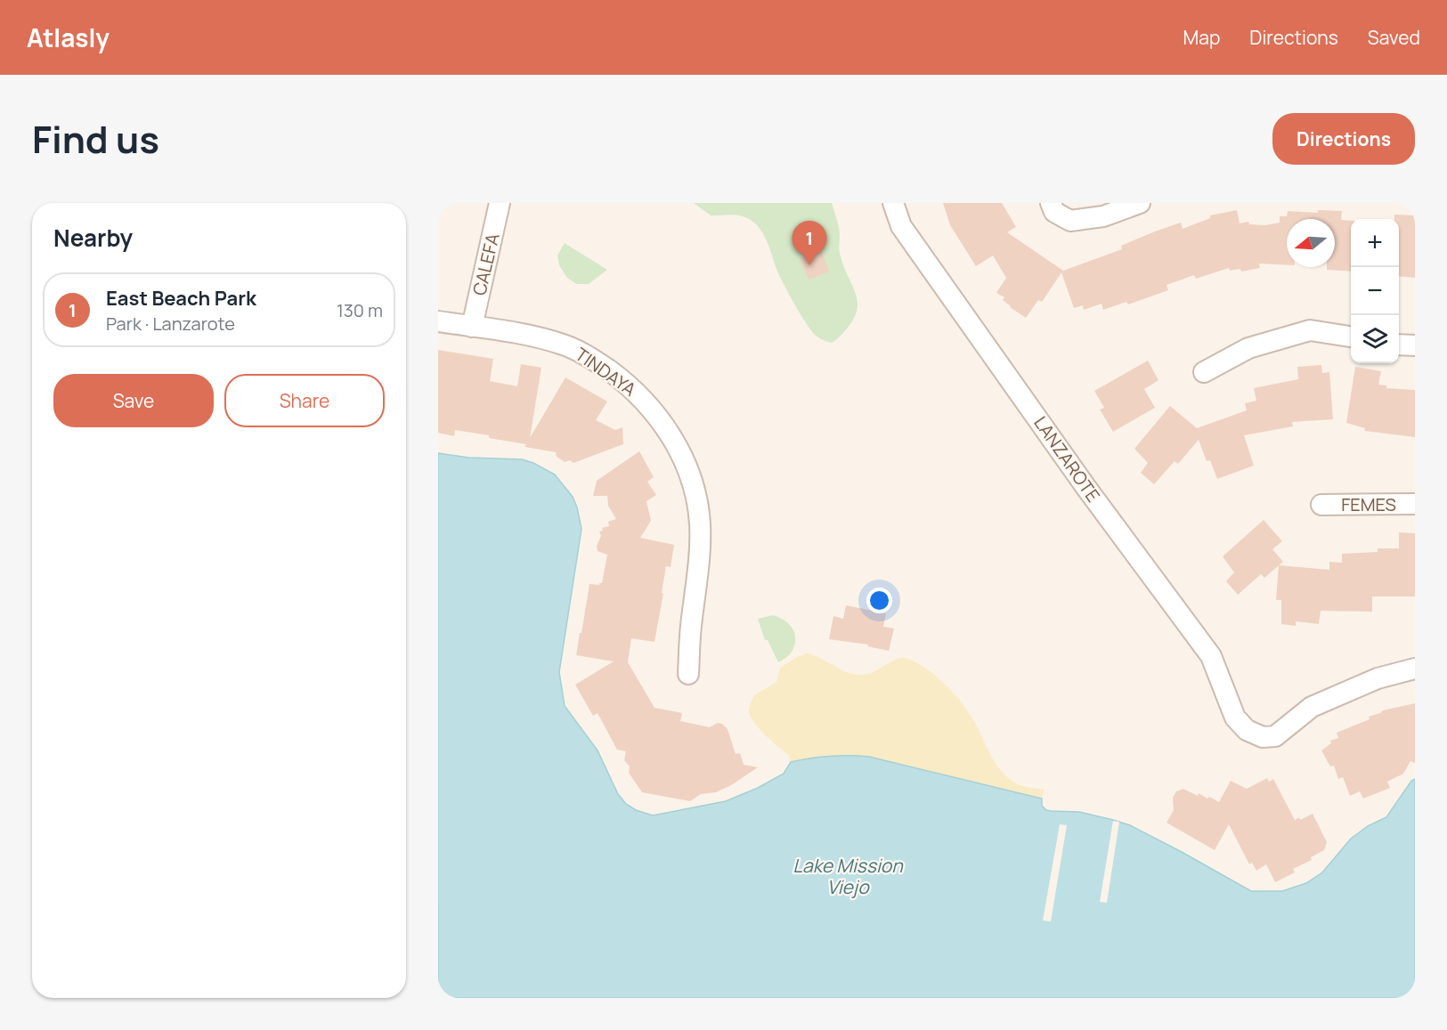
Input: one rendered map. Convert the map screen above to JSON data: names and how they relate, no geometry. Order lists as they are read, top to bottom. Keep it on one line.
{"streets":{"street":["CALEFA","TINDAYA","LANZAROTE","FEMES"]},"crossings":[["CALEFA","TINDAYA"]],"water":["Lake Mission Viejo"],"north":"left","page":{"header":"Atlasly","nav":["Map","Directions","Saved"],"title":"Find us","buttons":["Directions",["Save","Share"]],"heading":"Nearby","map_buttons":["+","−"],"pins":"1","list":[{"mark":"1","name":"East Beach Park","note":"Park · Lanzarote","value":"130 m"}]}}
